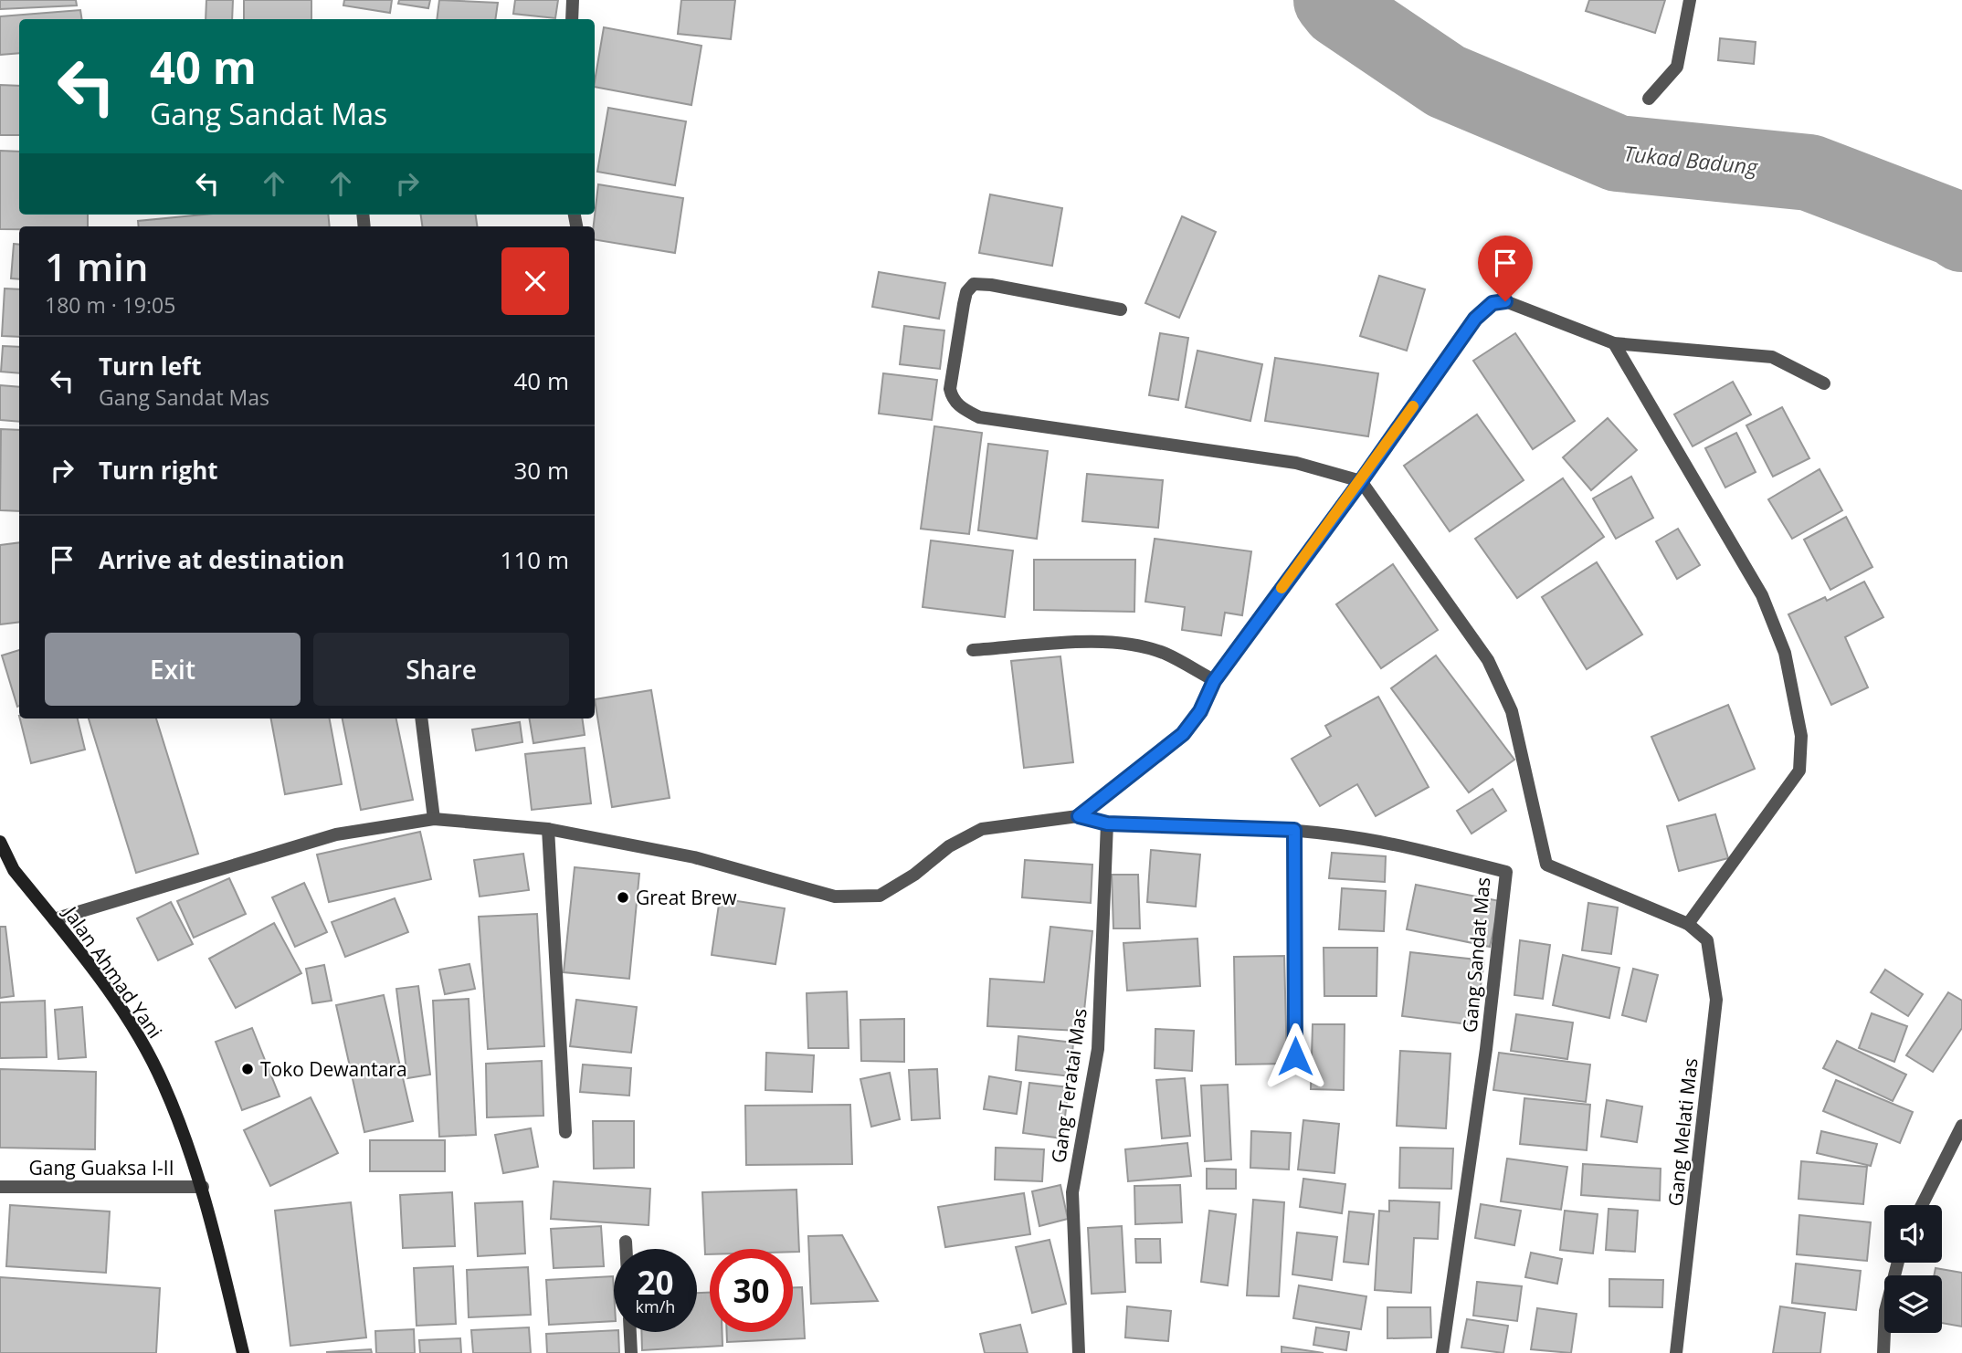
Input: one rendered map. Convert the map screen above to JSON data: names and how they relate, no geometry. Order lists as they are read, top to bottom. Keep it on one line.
{"streets":{"main road":["Jalan Ahmad Yani"],"street":["Gang Sandat Mas","Gang Teratai Mas","Gang Melati Mas","Gang Guaksa I-II"]},"crossings":[["Gang Sandat Mas","Gang Teratai Mas"],["Jalan Ahmad Yani","Gang Guaksa I-II"]],"water":["Tukad Badung"],"places":["Great Brew","Toko Dewantara"],"page":{"turn":["40 m","Gang Sandat Mas"],"heading":["1 min","180 m · 19:05"],"list":[{"name":"Turn left","note":"Gang Sandat Mas","value":"40 m"},{"name":"Turn right","value":"30 m"},{"name":"Arrive at destination","value":"110 m"}],"buttons":["Exit","Share"],"speed":"20 km/h","limit":"30"}}
